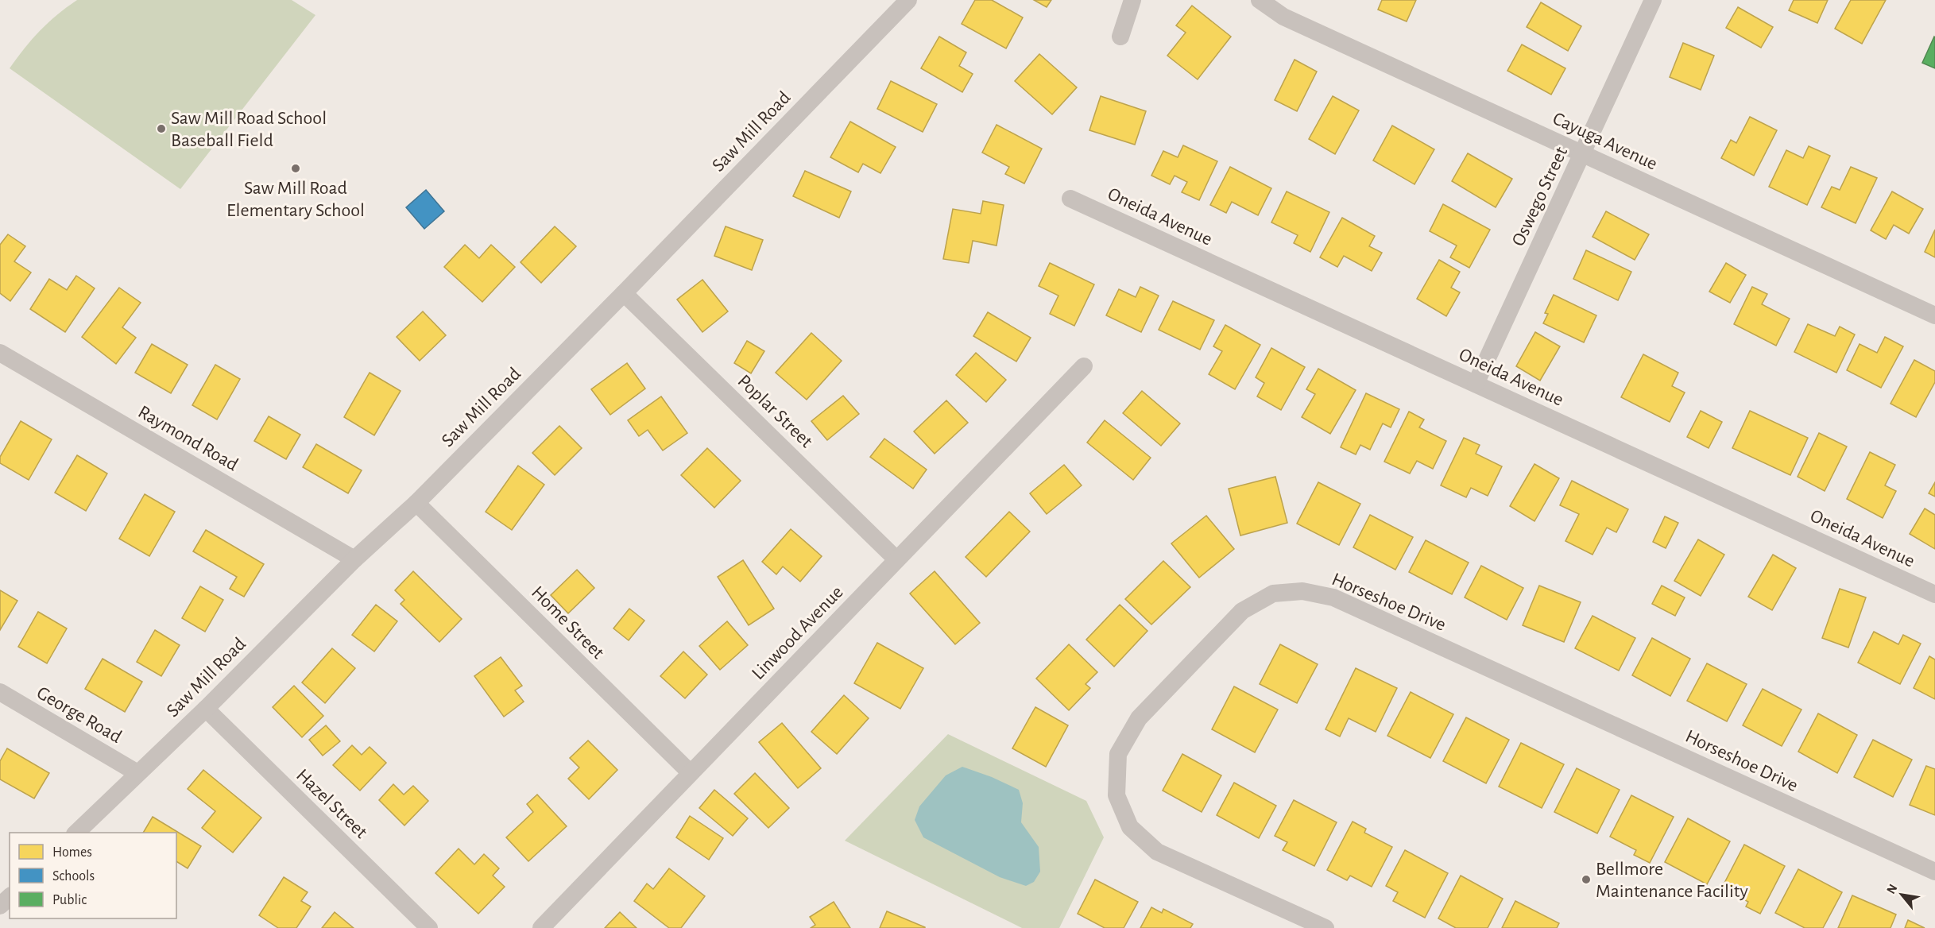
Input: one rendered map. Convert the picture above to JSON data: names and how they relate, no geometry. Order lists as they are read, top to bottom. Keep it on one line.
{"streets":{"street":["Saw Mill Road","Cayuga Avenue","Oswego Street","Oneida Avenue","Poplar Street","Raymond Road","Horseshoe Drive","Home Street","Linwood Avenue","George Road","Hazel Street"]},"crossings":[["Saw Mill Road","Poplar Street"],["Saw Mill Road","Raymond Road"],["Saw Mill Road","Home Street"],["Saw Mill Road","George Road"],["Saw Mill Road","Hazel Street"],["Cayuga Avenue","Oswego Street"],["Oswego Street","Oneida Avenue"],["Poplar Street","Linwood Avenue"],["Home Street","Linwood Avenue"]],"places":["Saw Mill Road School Baseball Field","Saw Mill Road Elementary School","Bellmore Maintenance Facility"],"legend":["Homes","Schools","Public"],"north":"top left"}
